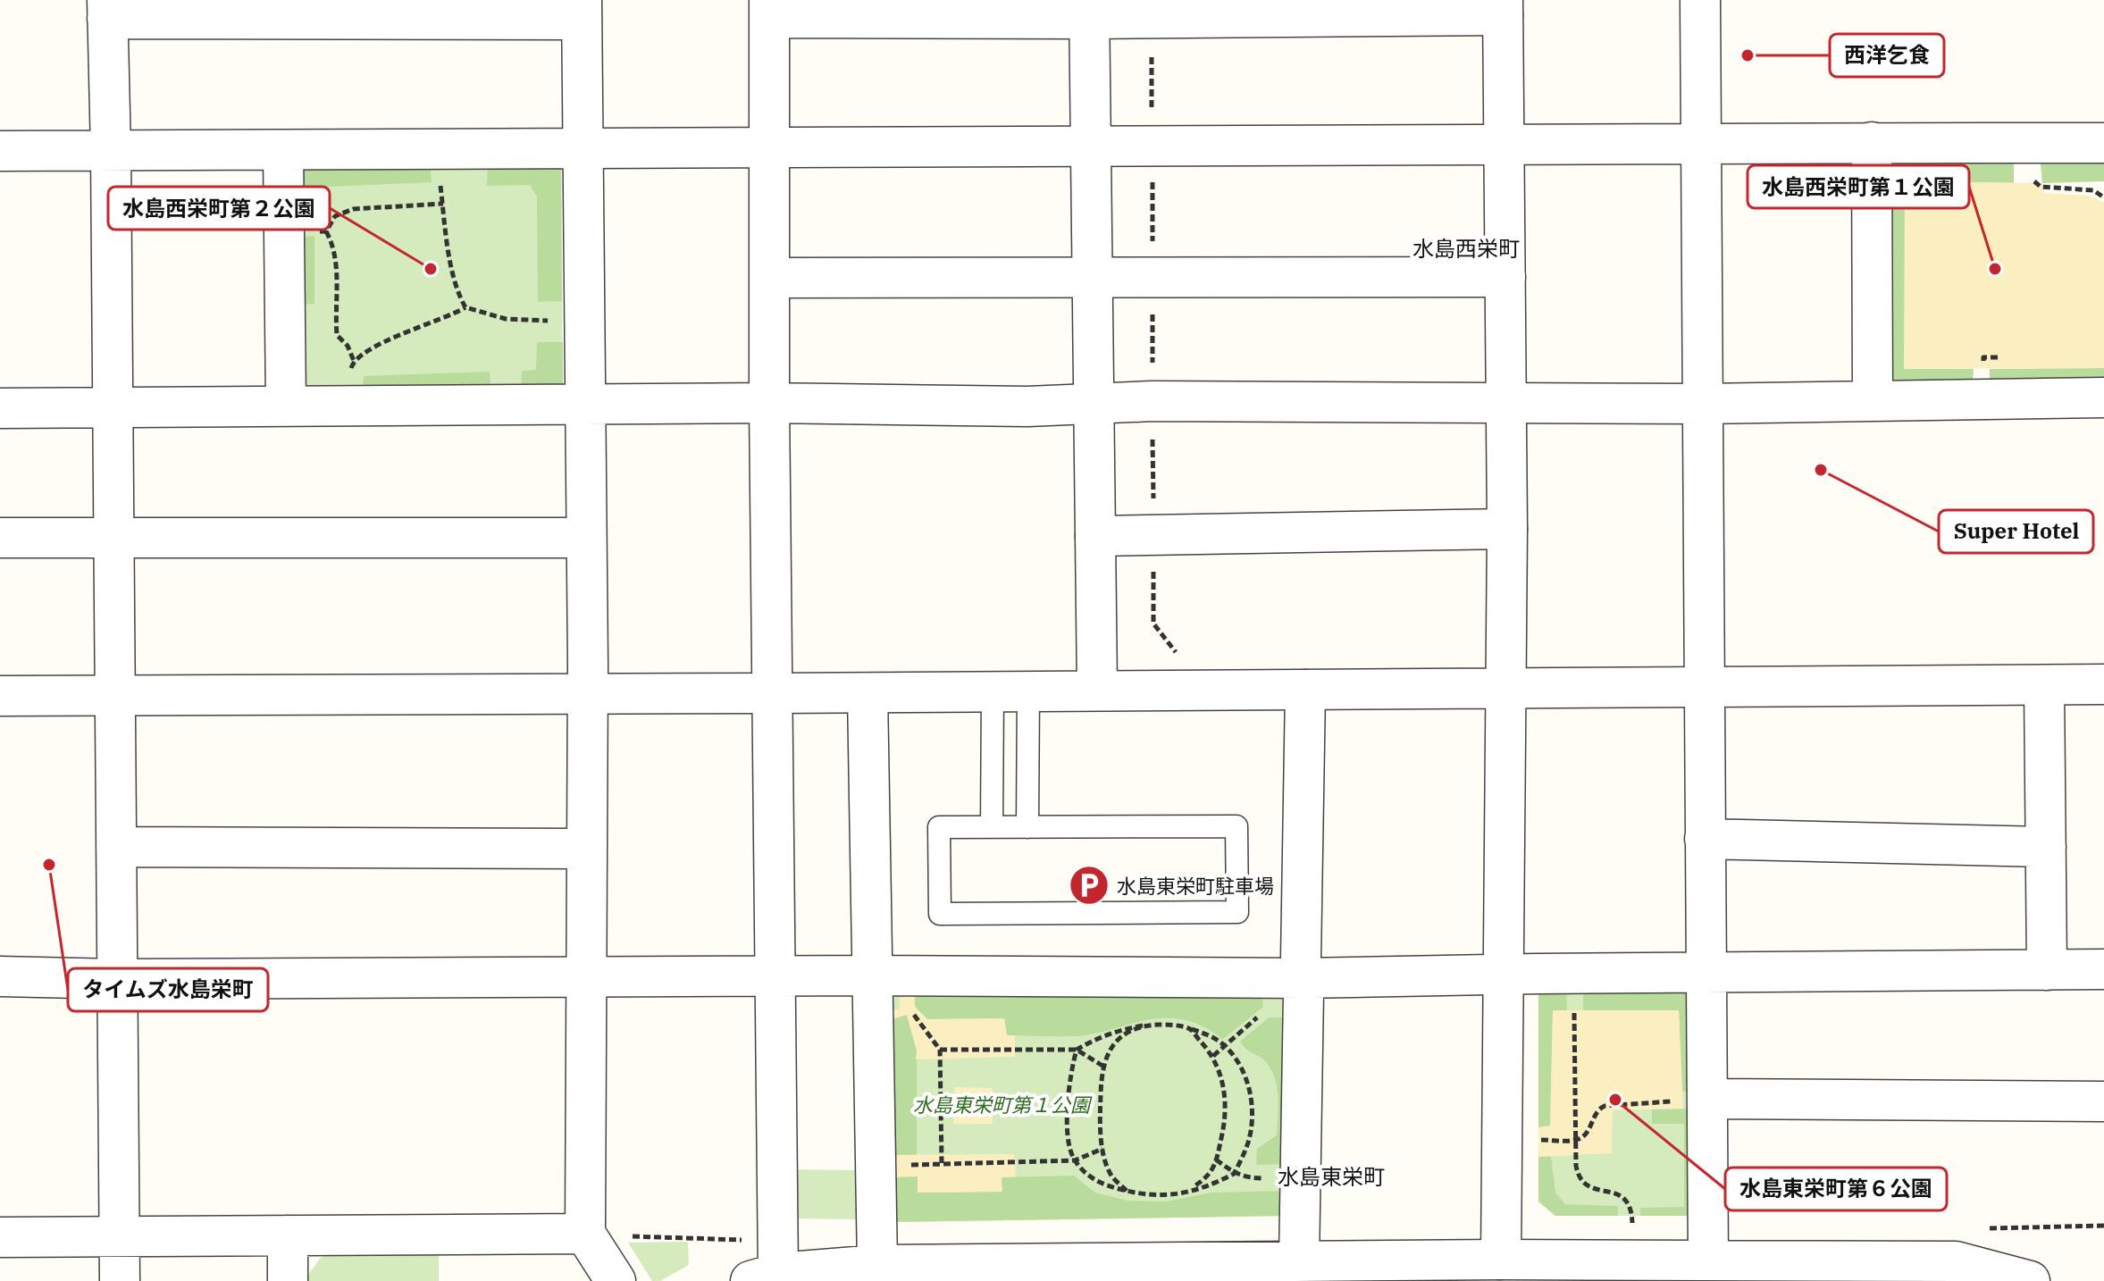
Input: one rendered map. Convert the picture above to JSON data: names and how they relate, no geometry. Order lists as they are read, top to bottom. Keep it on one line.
{"districts":["水島西栄町","水島東栄町"],"parks":["水島東栄町第１公園"],"places":{"other":["西洋乞食","水島西栄町第２公園","水島西栄町第１公園","Super Hotel","タイムズ水島栄町","水島東栄町第６公園"],"parking":["水島東栄町駐車場"]}}
